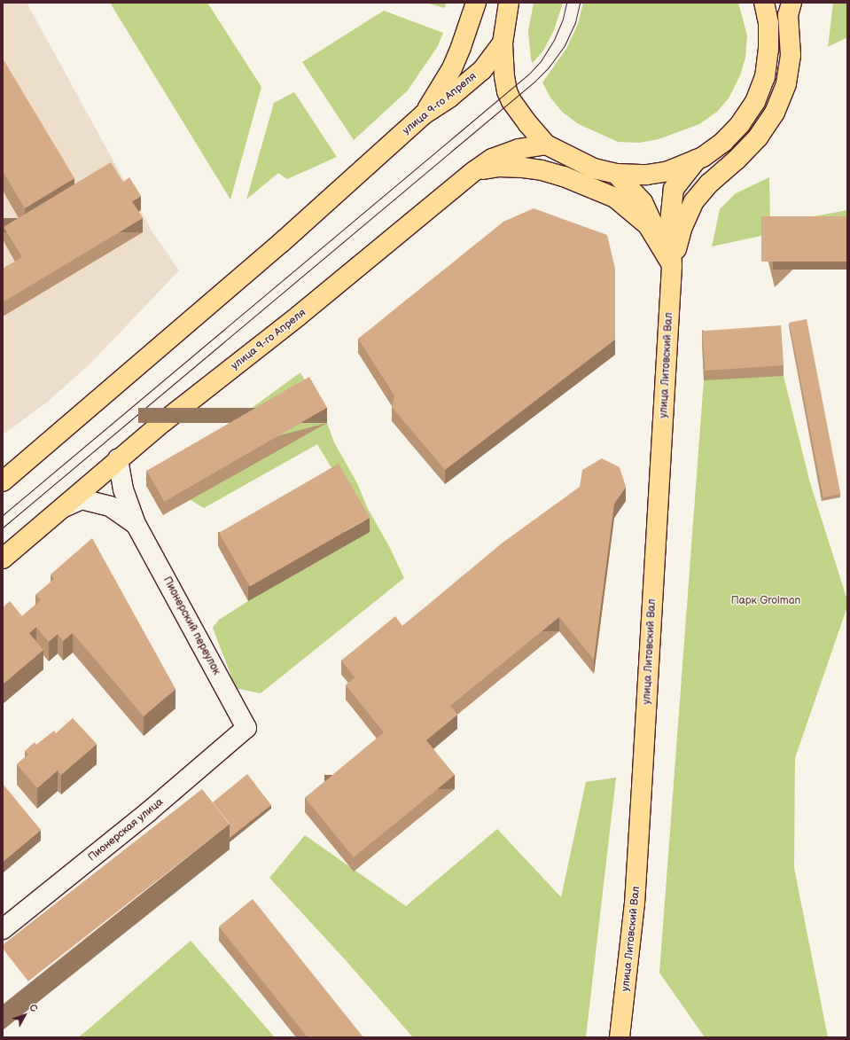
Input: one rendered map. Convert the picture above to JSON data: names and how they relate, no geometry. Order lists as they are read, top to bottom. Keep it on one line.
{"streets":{"main road":["улица 9-го Апреля","улица Литовский Вал"],"street":["Пионерский переулок","Пионерская улица"]},"crossings":[["улица 9-го Апреля","Пионерский переулок"],["Пионерский переулок","Пионерская улица"]],"parks":["Парк Grolman"],"north":"top right"}
